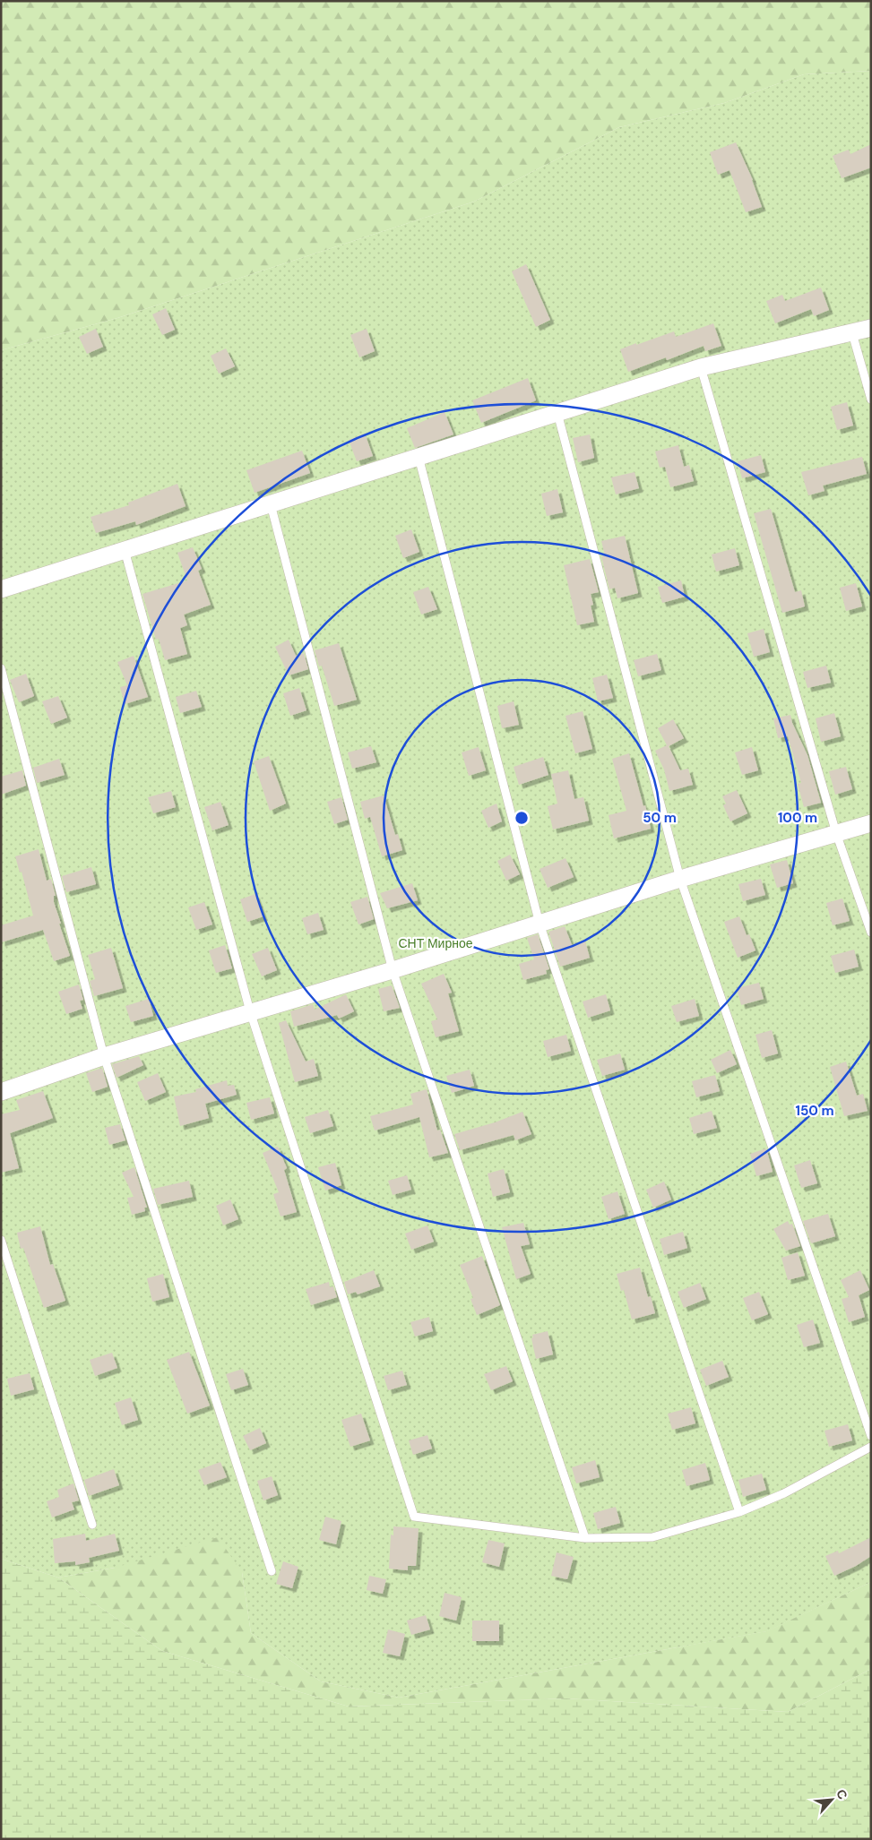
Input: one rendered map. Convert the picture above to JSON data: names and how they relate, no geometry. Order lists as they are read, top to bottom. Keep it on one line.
{"parks":["СНТ Мирное"],"north":"top right","rings":["50 m","100 m","150 m"]}
